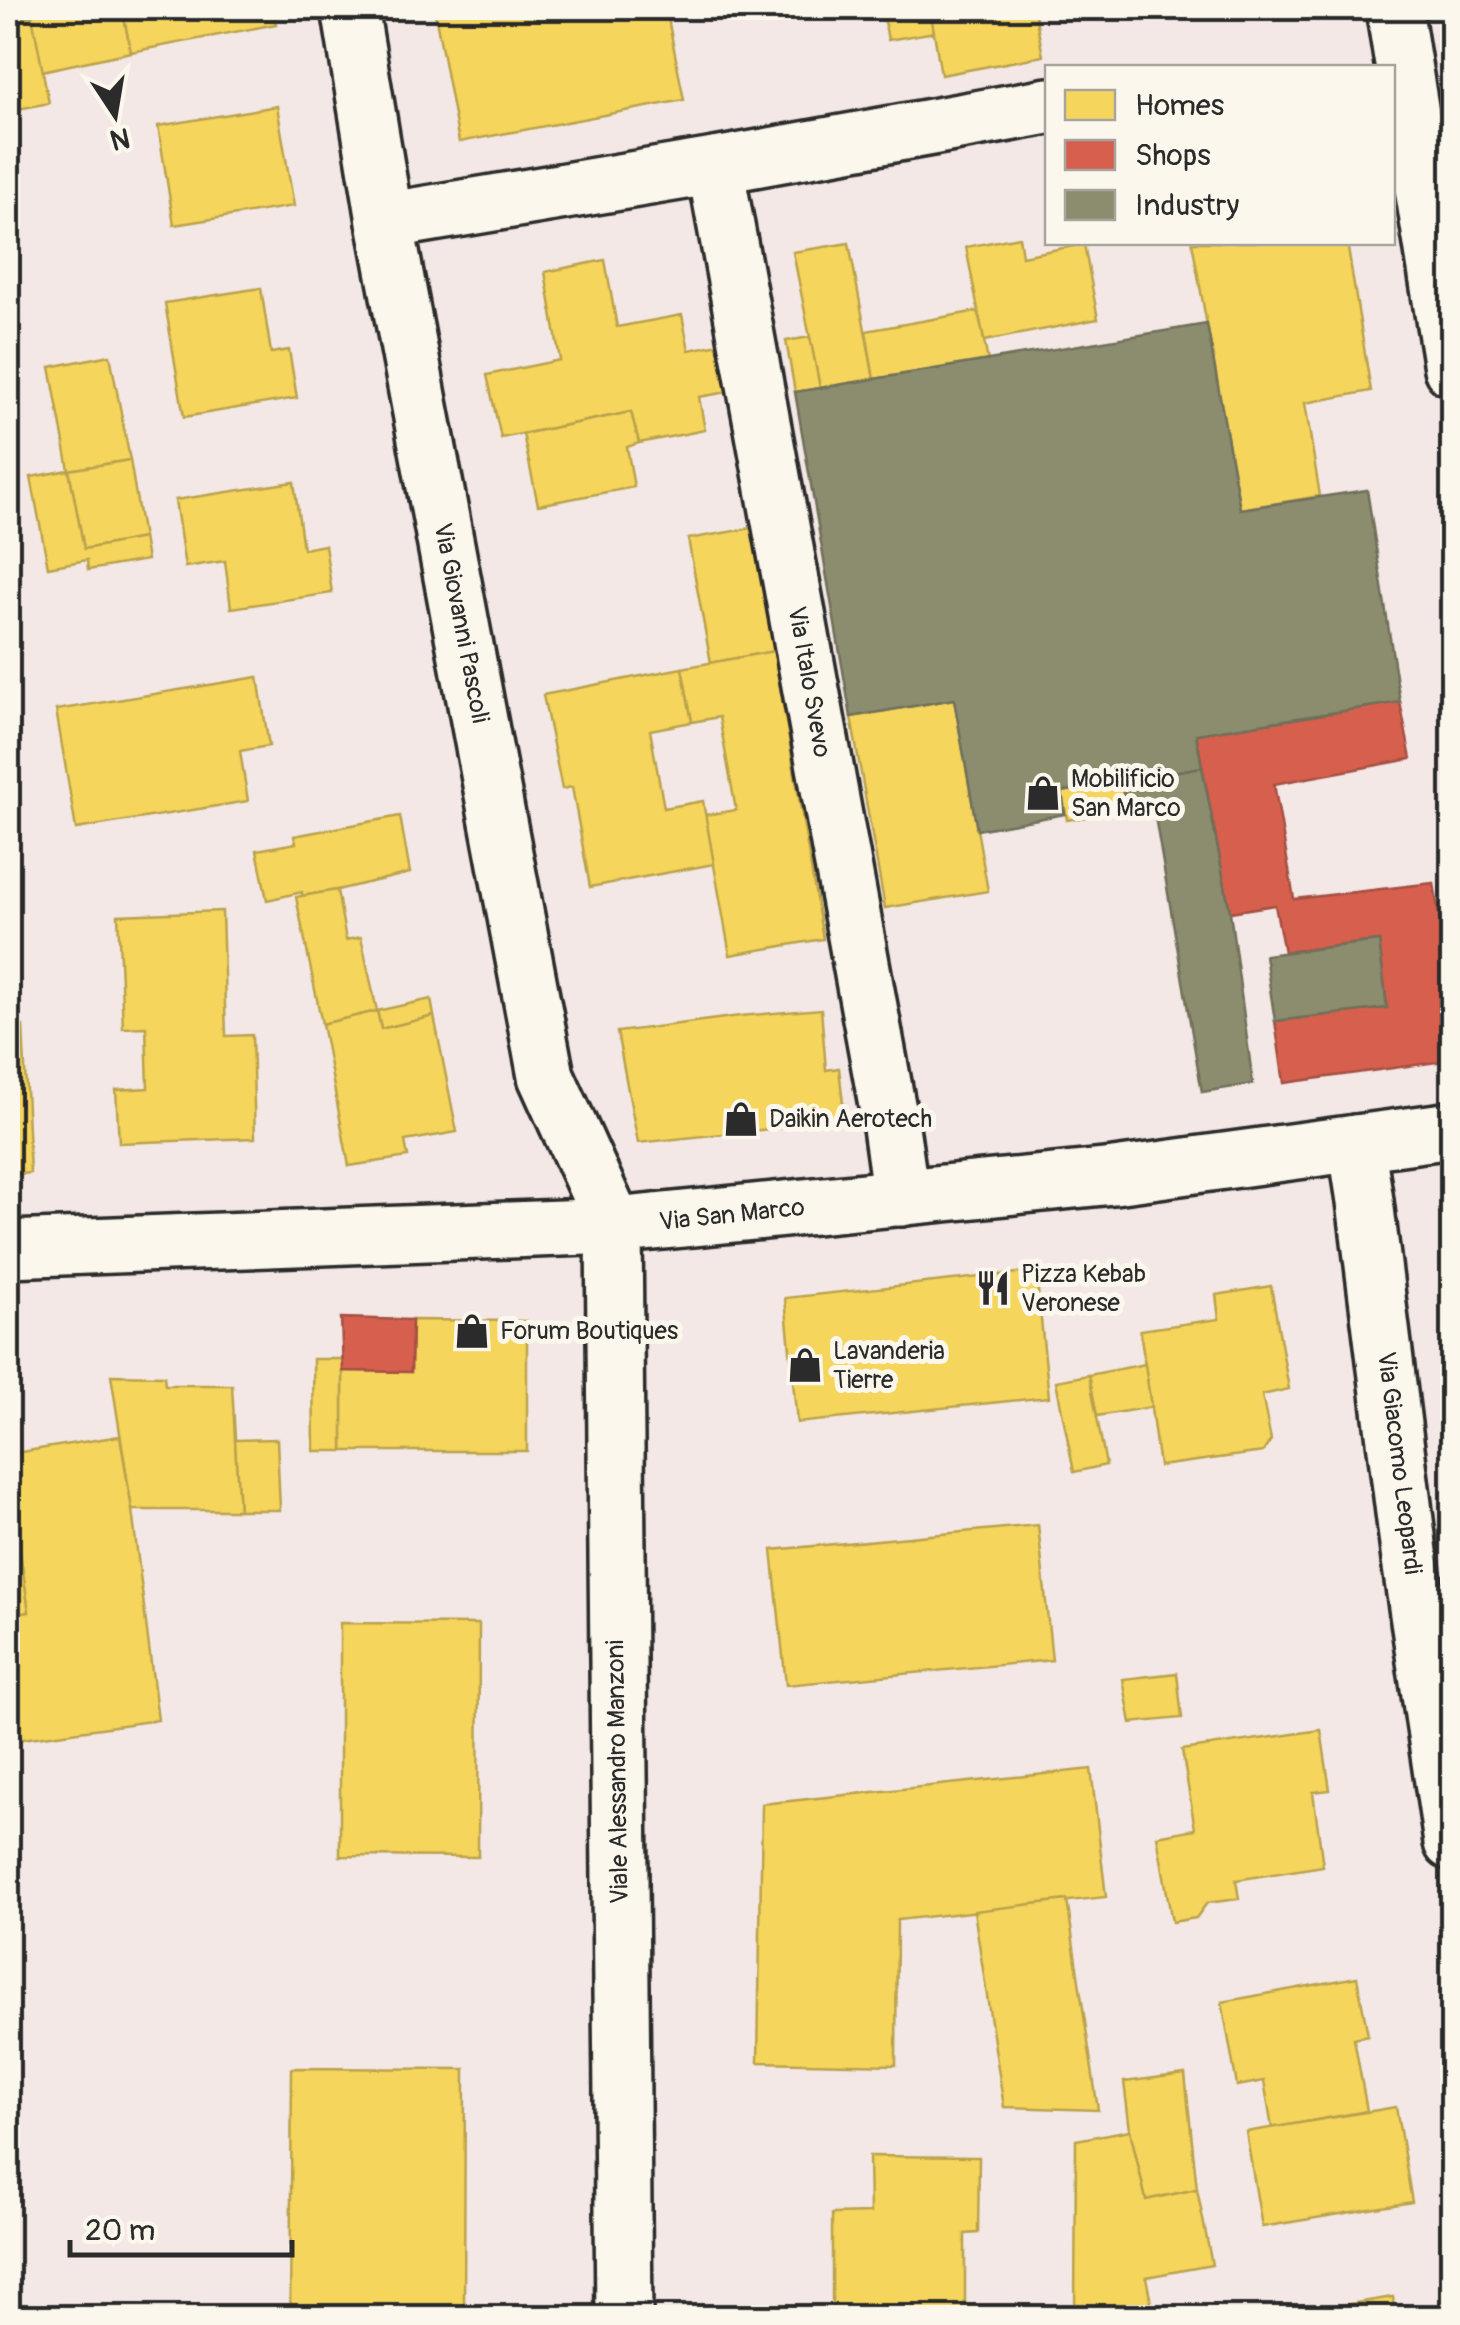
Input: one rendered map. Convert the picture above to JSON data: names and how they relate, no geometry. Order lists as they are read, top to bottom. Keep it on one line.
{"streets":{"street":["Via Giovanni Pascoli","Via Italo Svevo","Via San Marco","Via Giacomo Leopardi","Viale Alessandro Manzoni"]},"crossings":[["Via Giovanni Pascoli","Via San Marco"],["Via Giovanni Pascoli","Viale Alessandro Manzoni"],["Via Italo Svevo","Via San Marco"],["Via San Marco","Via Giacomo Leopardi"],["Via San Marco","Viale Alessandro Manzoni"]],"places":{"shop":["Mobilificio San Marco","Daikin Aerotech","Forum Boutiques","Lavanderia Tierre"],"restaurant":["Pizza Kebab Veronese"]},"legend":["Homes","Shops","Industry"],"scale_bar":"20 m","north":"bottom"}
